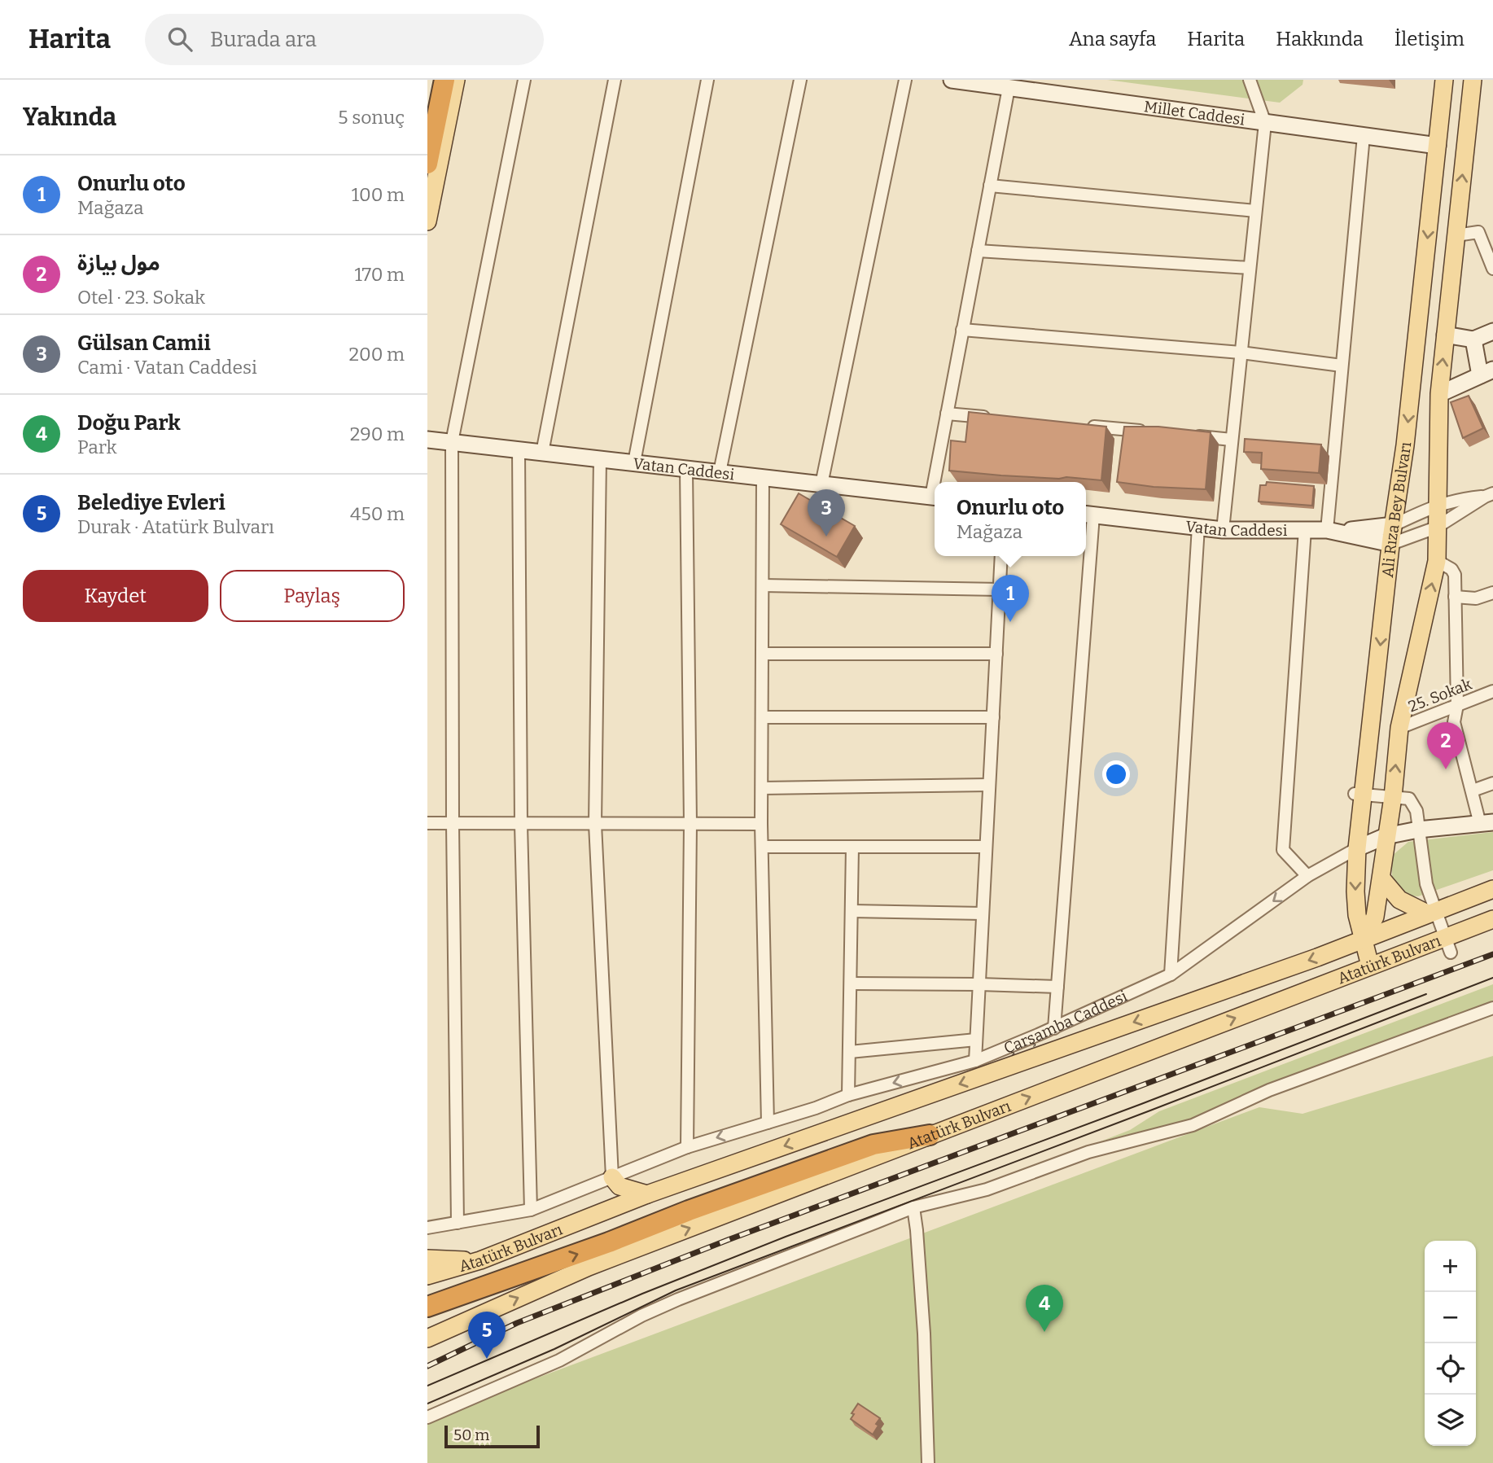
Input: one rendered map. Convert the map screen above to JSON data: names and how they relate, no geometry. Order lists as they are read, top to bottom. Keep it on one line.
{"streets":{"main road":["Millet Caddesi","Vatan Caddesi","Ali Rıza Bey Bulvarı","Atatürk Bulvarı","Çarşamba Caddesi"],"street":["25. Sokak"]},"crossings":[["Millet Caddesi","Ali Rıza Bey Bulvarı"],["Vatan Caddesi","Ali Rıza Bey Bulvarı"],["Ali Rıza Bey Bulvarı","Atatürk Bulvarı"],["Ali Rıza Bey Bulvarı","Çarşamba Caddesi"]],"scale_bar":"50 m","page":{"header":"Harita","search":"Burada ara","nav":["Ana sayfa","Harita","Hakkında","İletişim"],"heading":["Yakında","5 sonuç"],"list":[{"mark":"1","name":"Onurlu oto","note":"Mağaza","value":"100 m"},{"mark":"2","name":"مول بيازة","note":"Otel · 23. Sokak","value":"170 m"},{"mark":"3","name":"Gülsan Camii","note":"Cami · Vatan Caddesi","value":"200 m"},{"mark":"4","name":"Doğu Park","note":"Park","value":"290 m"},{"mark":"5","name":"Belediye Evleri","note":"Durak · Atatürk Bulvarı","value":"450 m"}],"popup":["Onurlu oto","Mağaza"],"pins":["3","1","2","4","5"],"buttons":["Kaydet","Paylaş"],"map_buttons":["+","−"],"scale":"50 m"}}
